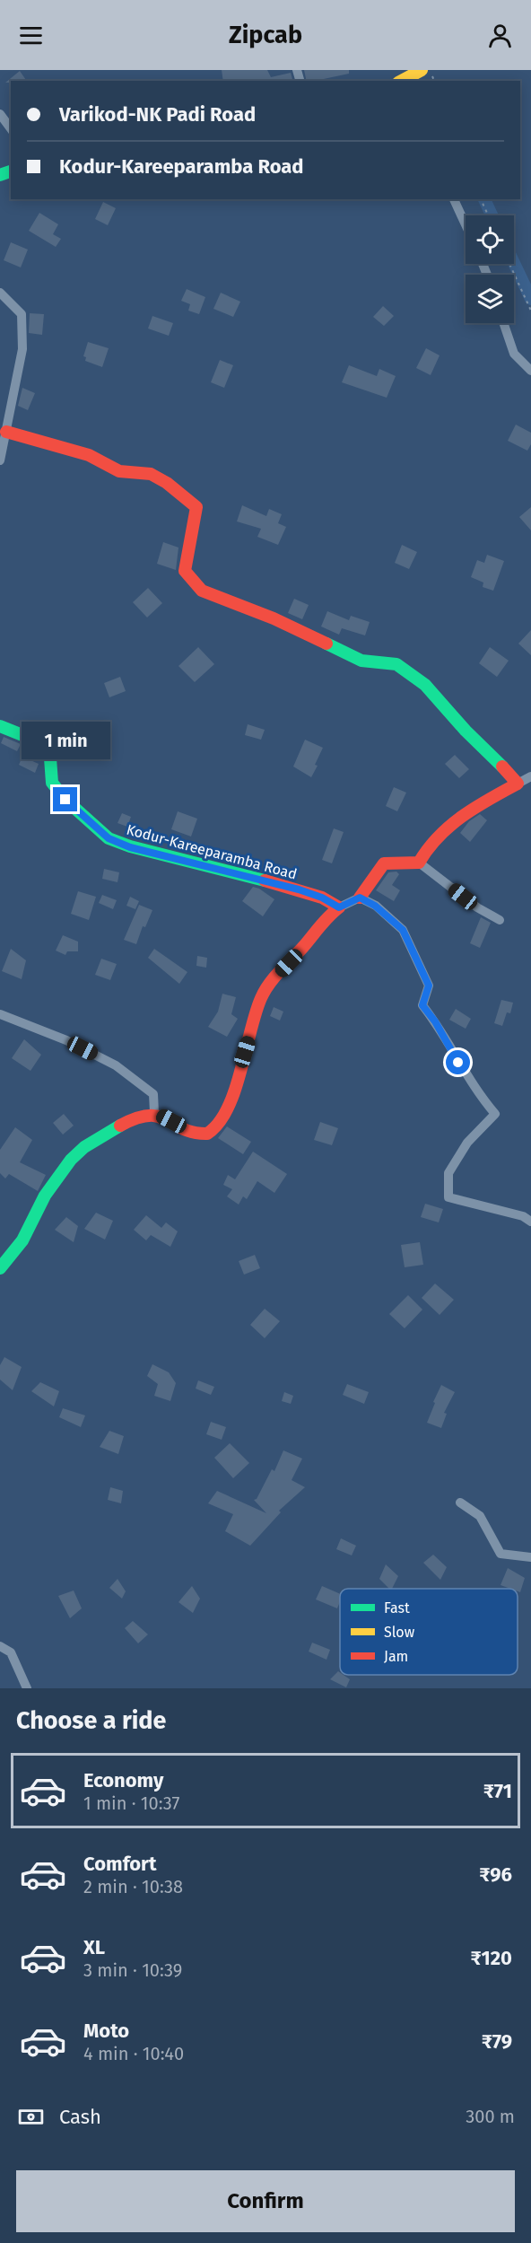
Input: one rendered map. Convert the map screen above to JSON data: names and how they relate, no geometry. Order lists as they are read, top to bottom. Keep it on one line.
{"streets":{"street":["Kodur-Kareeparamba Road"]},"legend":["Fast","Slow","Jam"],"page":{"header":"Zipcab","banner":["Varikod-NK Padi Road","Kodur-Kareeparamba Road"],"bubble":"1 min","heading":"Choose a ride","list":[{"name":"Economy","note":"1 min · 10:37","value":"₹71"},{"name":"Comfort","note":"2 min · 10:38","value":"₹96"},{"name":"XL","note":"3 min · 10:39","value":"₹120"},{"name":"Moto","note":"4 min · 10:40","value":"₹79"}],"pay":["Cash","300 m"],"buttons":"Confirm"}}
